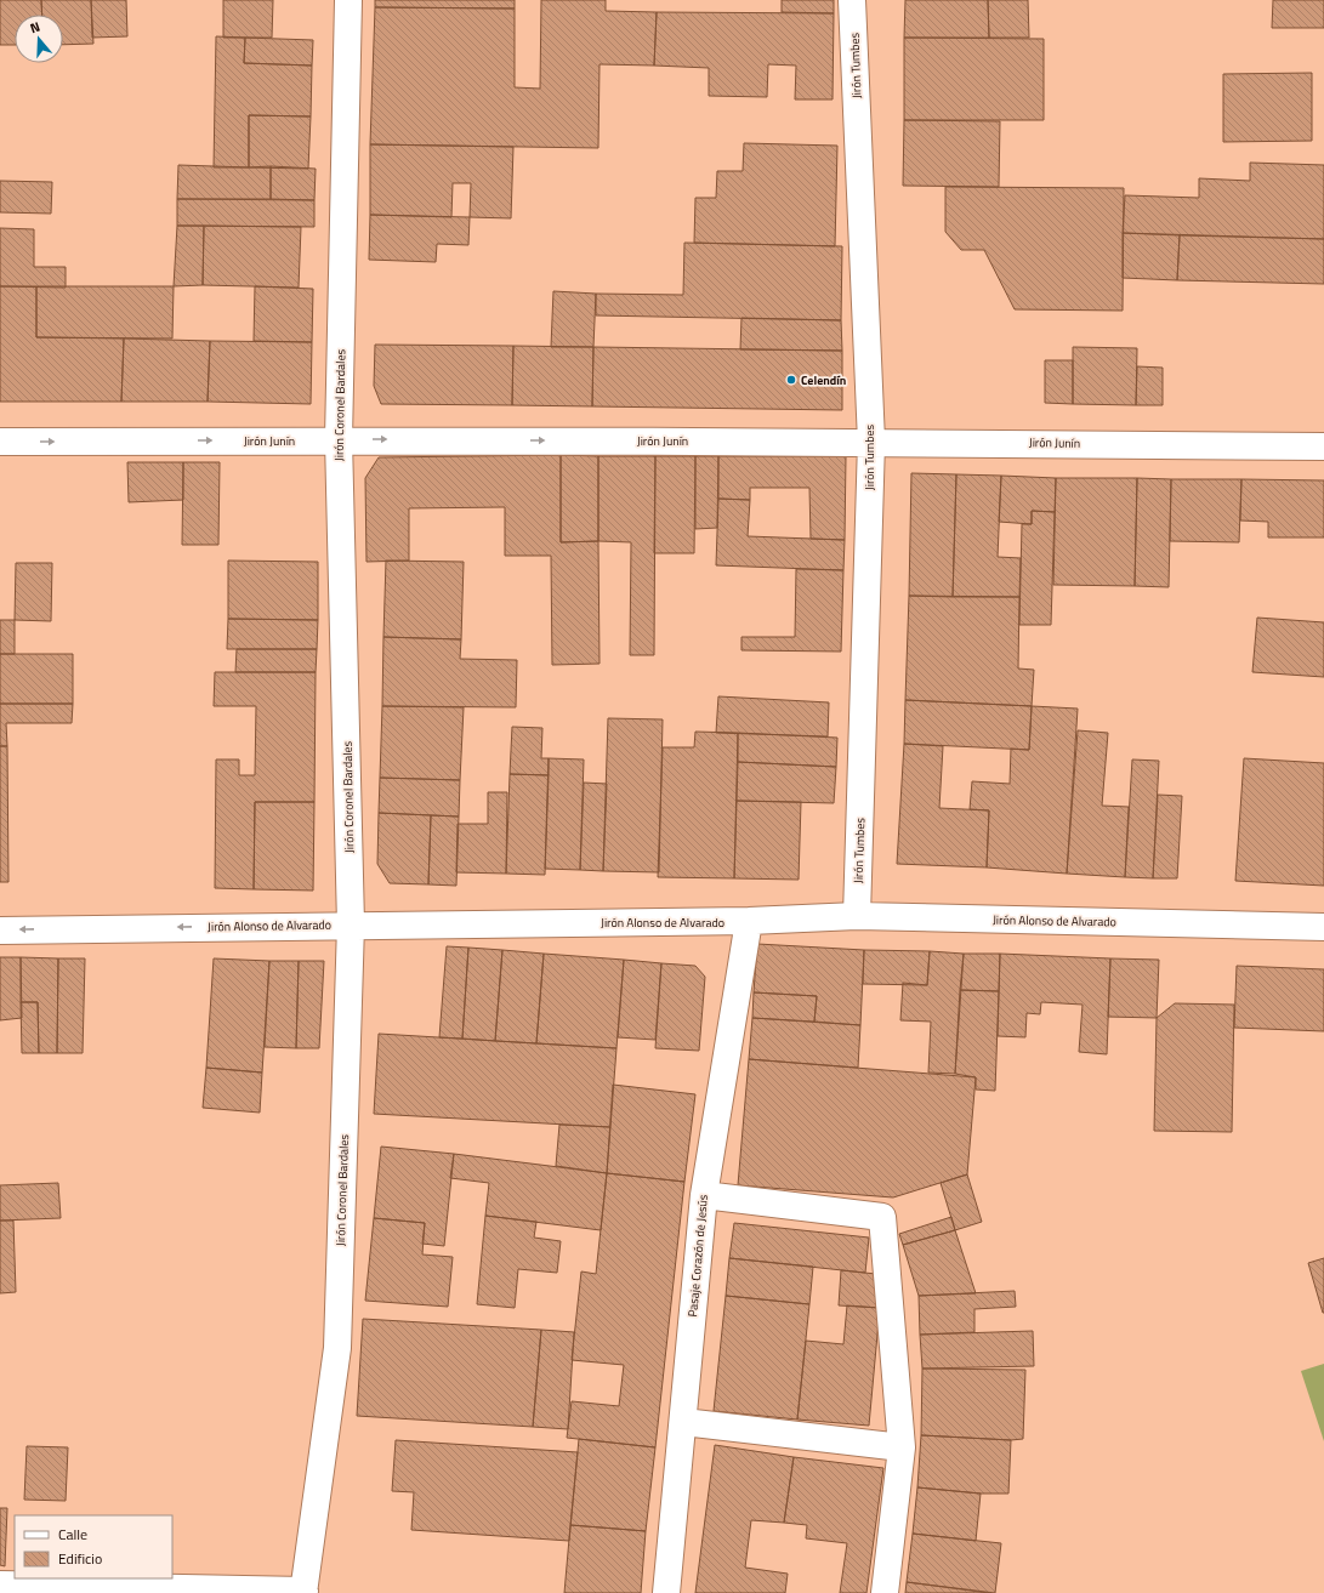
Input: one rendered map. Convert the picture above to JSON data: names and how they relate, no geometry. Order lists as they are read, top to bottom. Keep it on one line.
{"streets":{"street":["Jirón Tumbes","Jirón Coronel Bardales","Jirón Junín","Jirón Alonso de Alvarado","Pasaje Corazón de Jesús"]},"crossings":[["Jirón Tumbes","Jirón Junín"],["Jirón Tumbes","Jirón Alonso de Alvarado"],["Jirón Coronel Bardales","Jirón Junín"],["Jirón Coronel Bardales","Jirón Alonso de Alvarado"],["Jirón Alonso de Alvarado","Pasaje Corazón de Jesús"]],"one_way":["Jirón Junín"],"places":["Celendín"],"legend":["Calle","Edificio"],"north":"top"}
